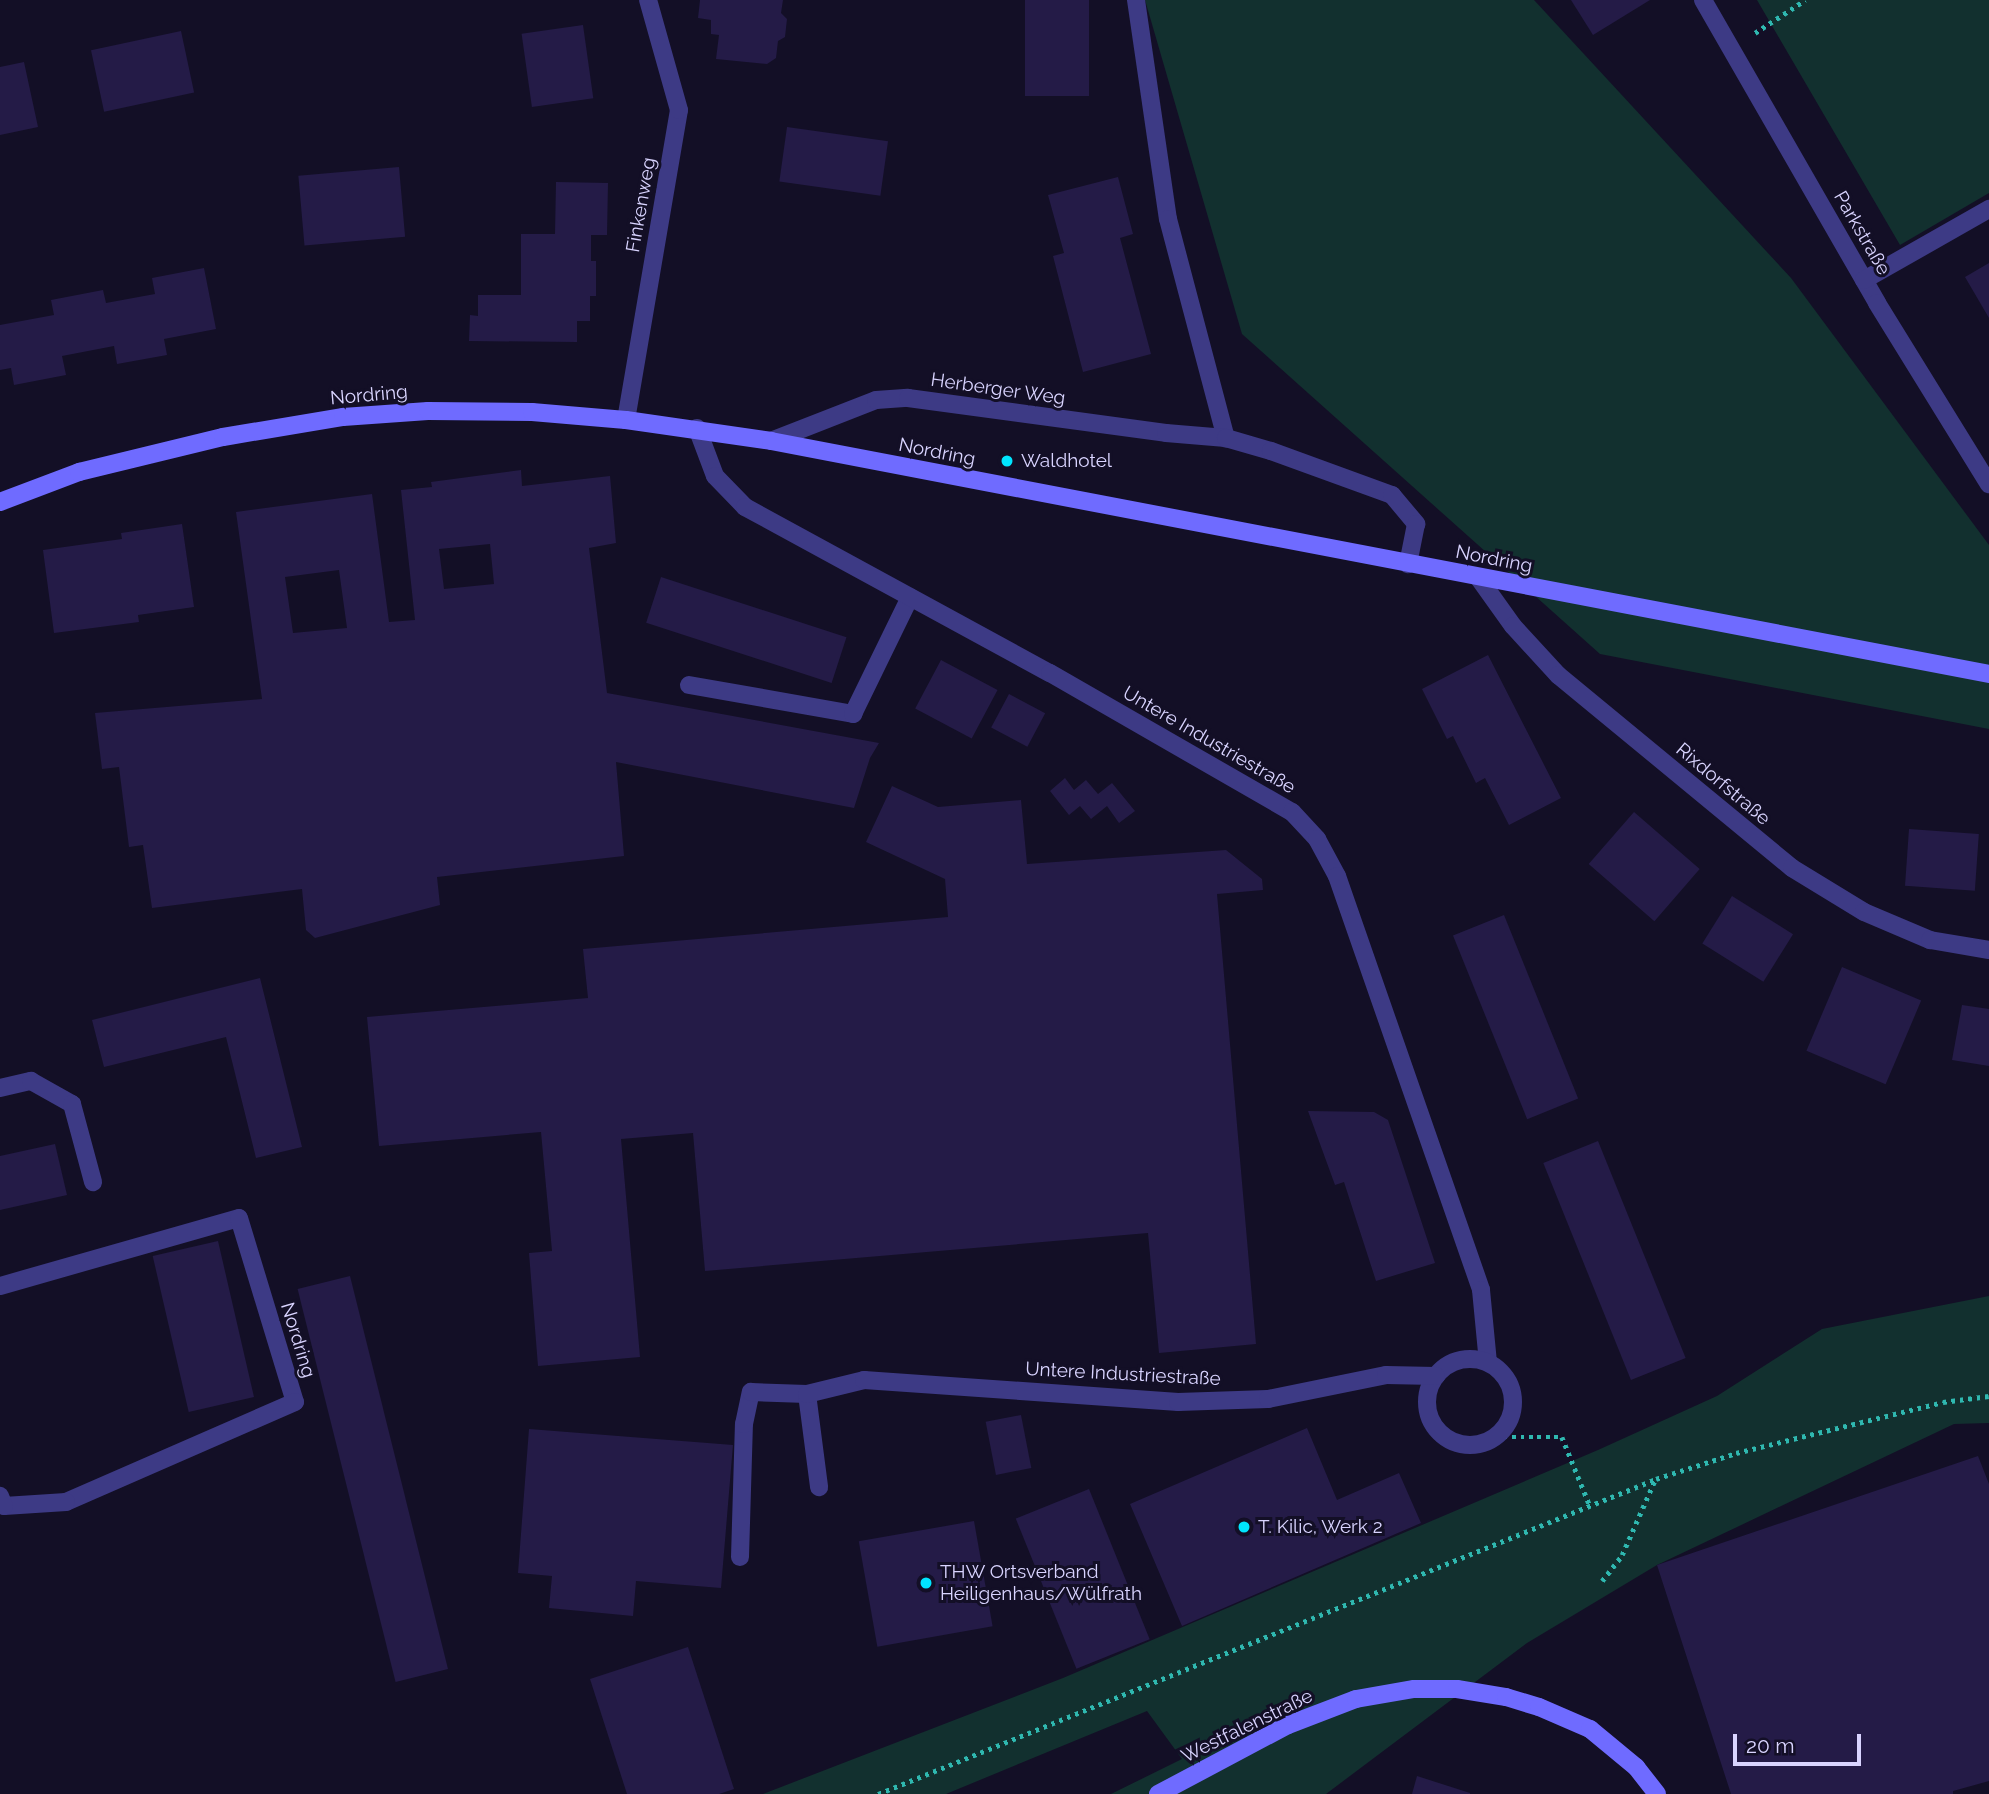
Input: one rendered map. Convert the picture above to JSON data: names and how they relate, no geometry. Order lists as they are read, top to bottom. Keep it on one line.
{"streets":{"street":["Finkenweg","Parkstraße","Herberger Weg","Nordring","Untere Industriestraße","Rixdorfstraße","Westfalenstraße"]},"crossings":[["Finkenweg","Nordring"],["Herberger Weg","Nordring"],["Nordring","Untere Industriestraße"],["Nordring","Rixdorfstraße"]],"places":["Waldhotel","T. Kilic, Werk 2","THW Ortsverband Heiligenhaus/Wülfrath"],"scale_bar":"20 m"}
